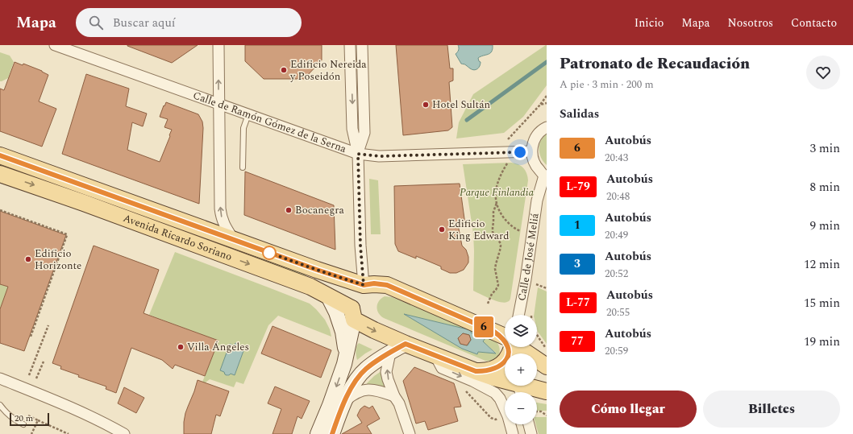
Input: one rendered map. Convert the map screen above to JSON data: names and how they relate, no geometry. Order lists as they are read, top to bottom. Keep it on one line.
{"streets":{"main road":["Avenida Ricardo Soriano"],"street":["Calle de Ramón Gómez de la Serna","Calle de José Meliá"]},"parks":["Parque Finlandia"],"places":["Edificio Nereida y Poseidón","Hotel Sultán","Bocanegra","Edificio King Edward","Edificio Horizonte","Villa Ángeles"],"lines":["bus line 6"],"scale_bar":"20 m","page":{"header":"Mapa","search":"Buscar aquí","nav":["Inicio","Mapa","Nosotros","Contacto"],"on_map":"6","heading":[["Patronato de Recaudación","A pie · 3 min · 200 m"],"Salidas"],"list":[{"mark":"6","name":"Autobús","note":"20:43","value":"3 min"},{"mark":"L-79","name":"Autobús","note":"20:48","value":"8 min"},{"mark":"1","name":"Autobús","note":"20:49","value":"9 min"},{"mark":"3","name":"Autobús","note":"20:52","value":"12 min"},{"mark":"L-77","name":"Autobús","note":"20:55","value":"15 min"},{"mark":"77","name":"Autobús","note":"20:59","value":"19 min"}],"map_buttons":["+","−"],"buttons":["Cómo llegar","Billetes"],"scale":"20 m"}}
